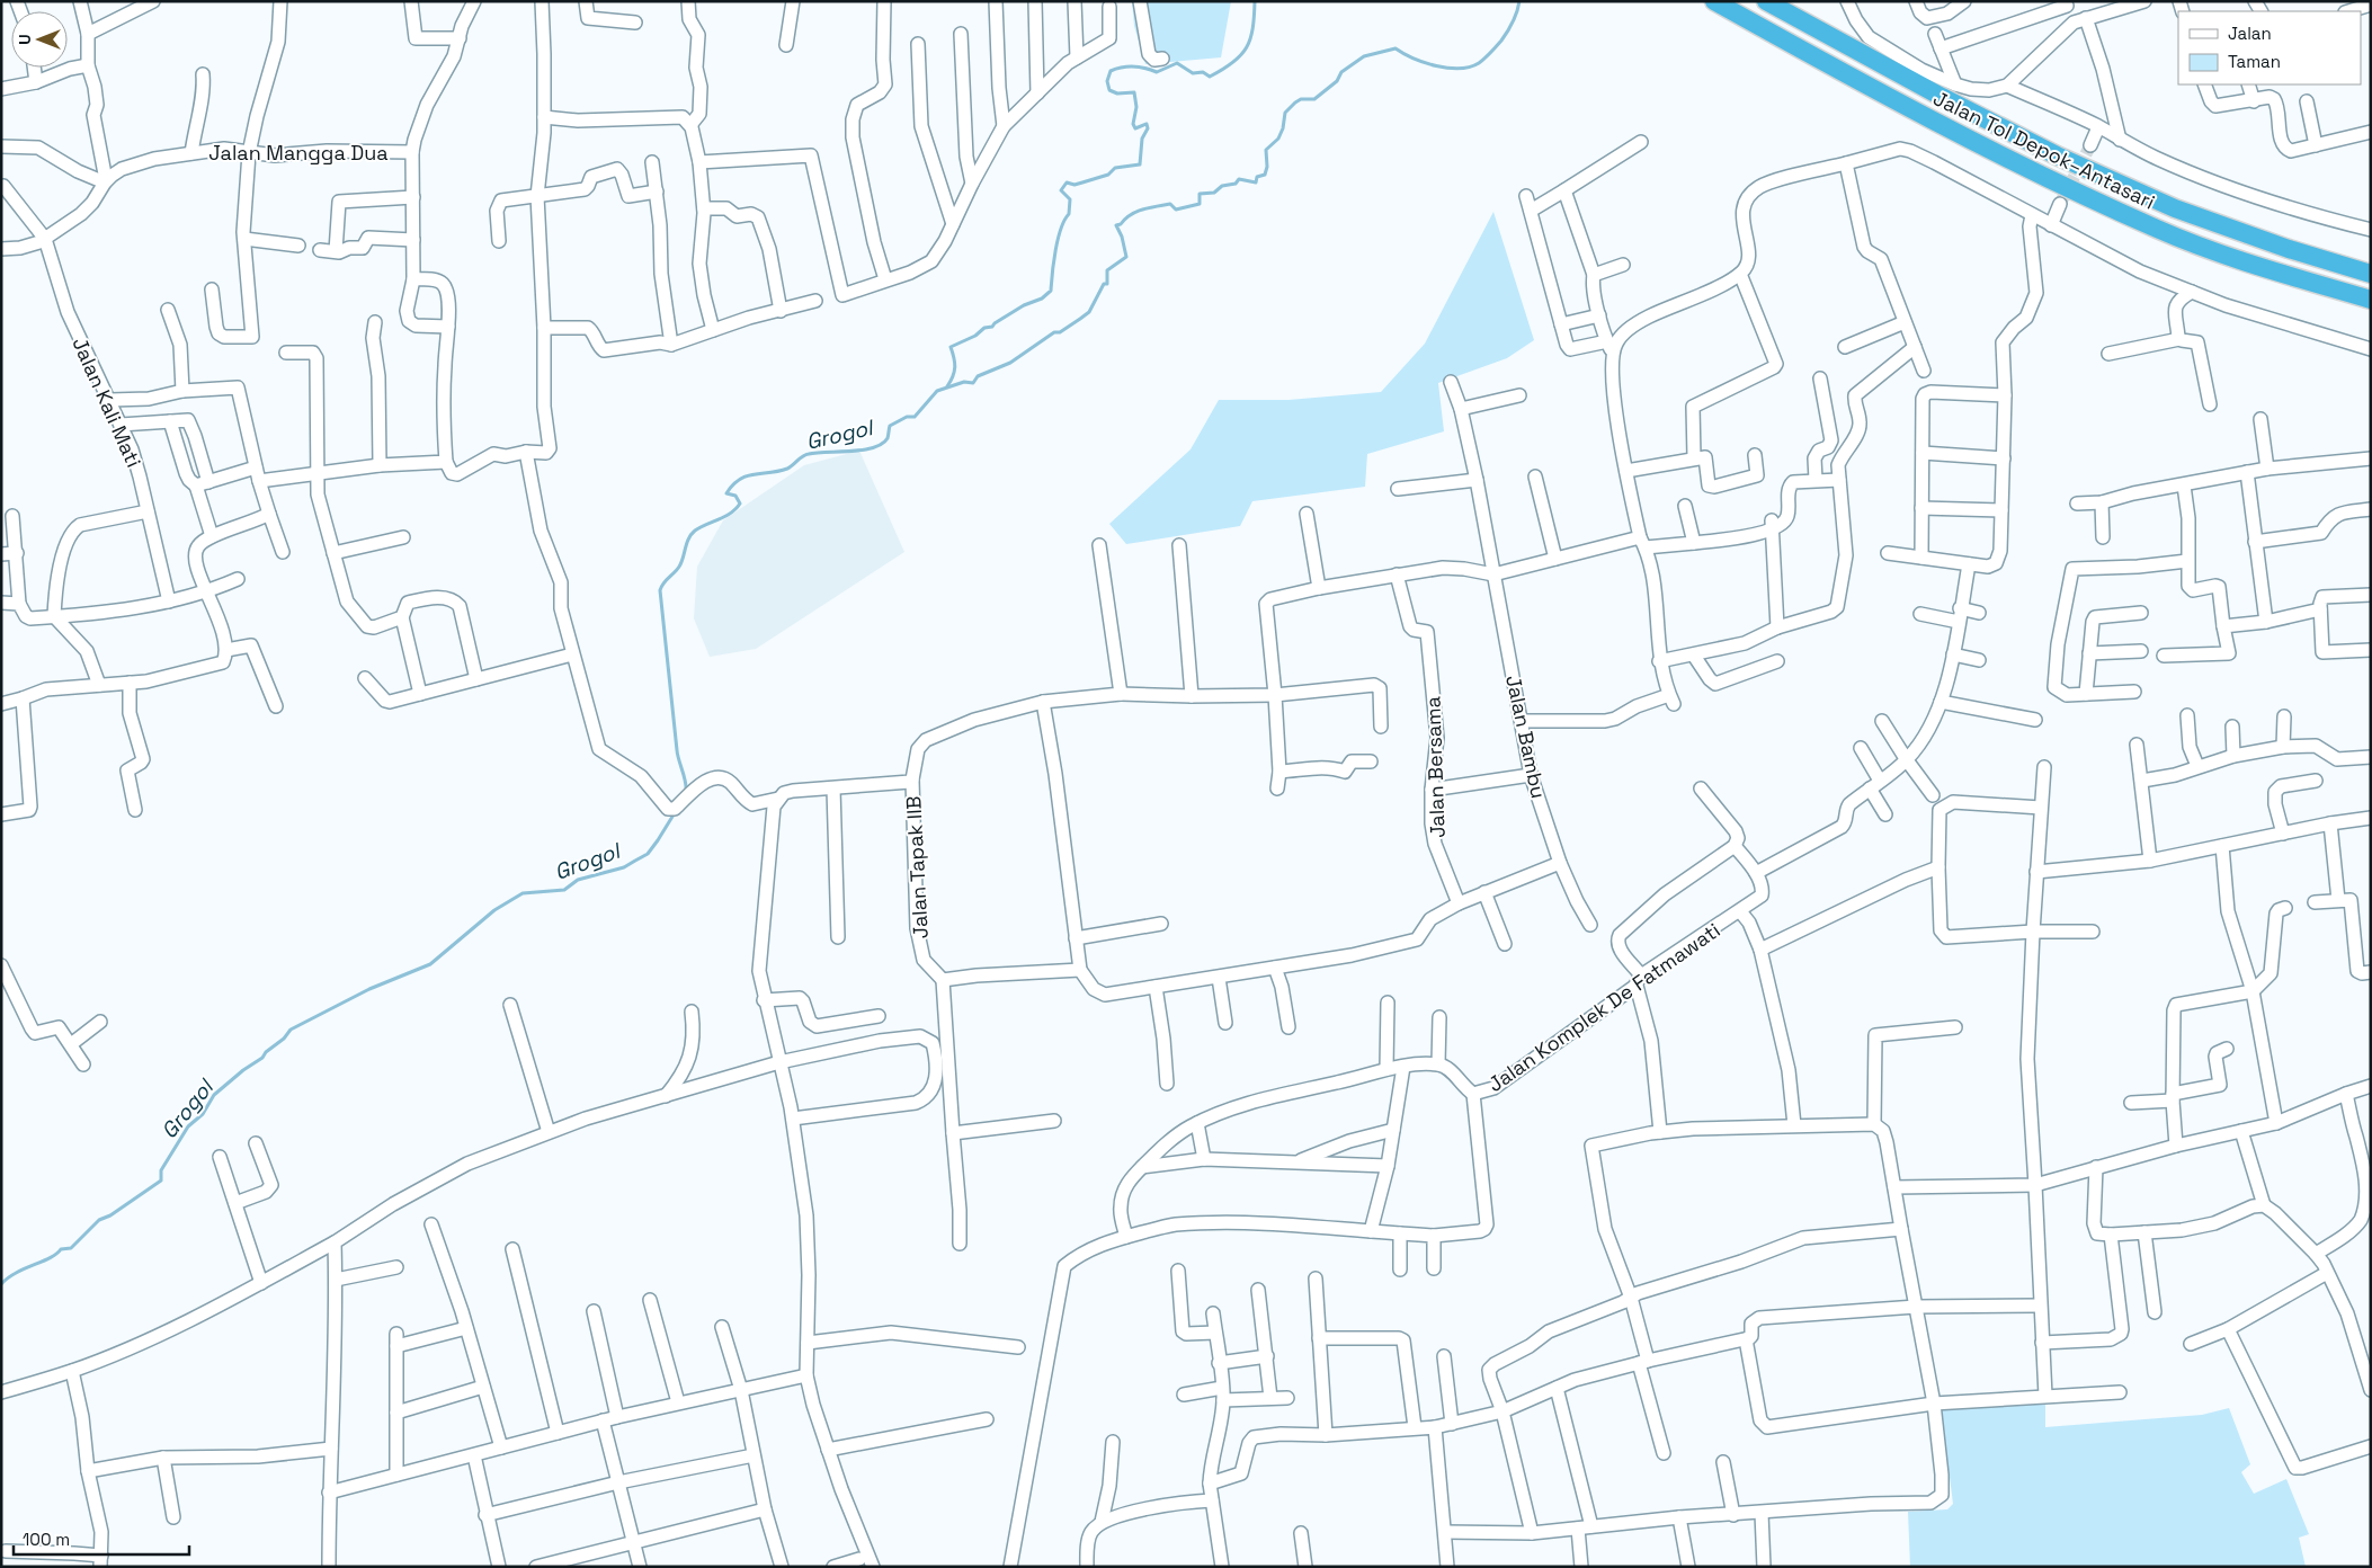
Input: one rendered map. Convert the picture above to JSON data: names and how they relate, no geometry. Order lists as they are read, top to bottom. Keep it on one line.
{"streets":{"highway":["Jalan Tol Depok–Antasari"],"street":["Jalan Mangga Dua","Jalan Kali Mati","Jalan Bambu","Jalan Bersama","Jalan Tapak IIB","Jalan Komplek De Fatmawati"]},"crossings":[["Jalan Mangga Dua","Jalan Kali Mati"]],"water":["Grogol"],"legend":["Jalan","Taman"],"scale_bar":"100 m","north":"left"}
